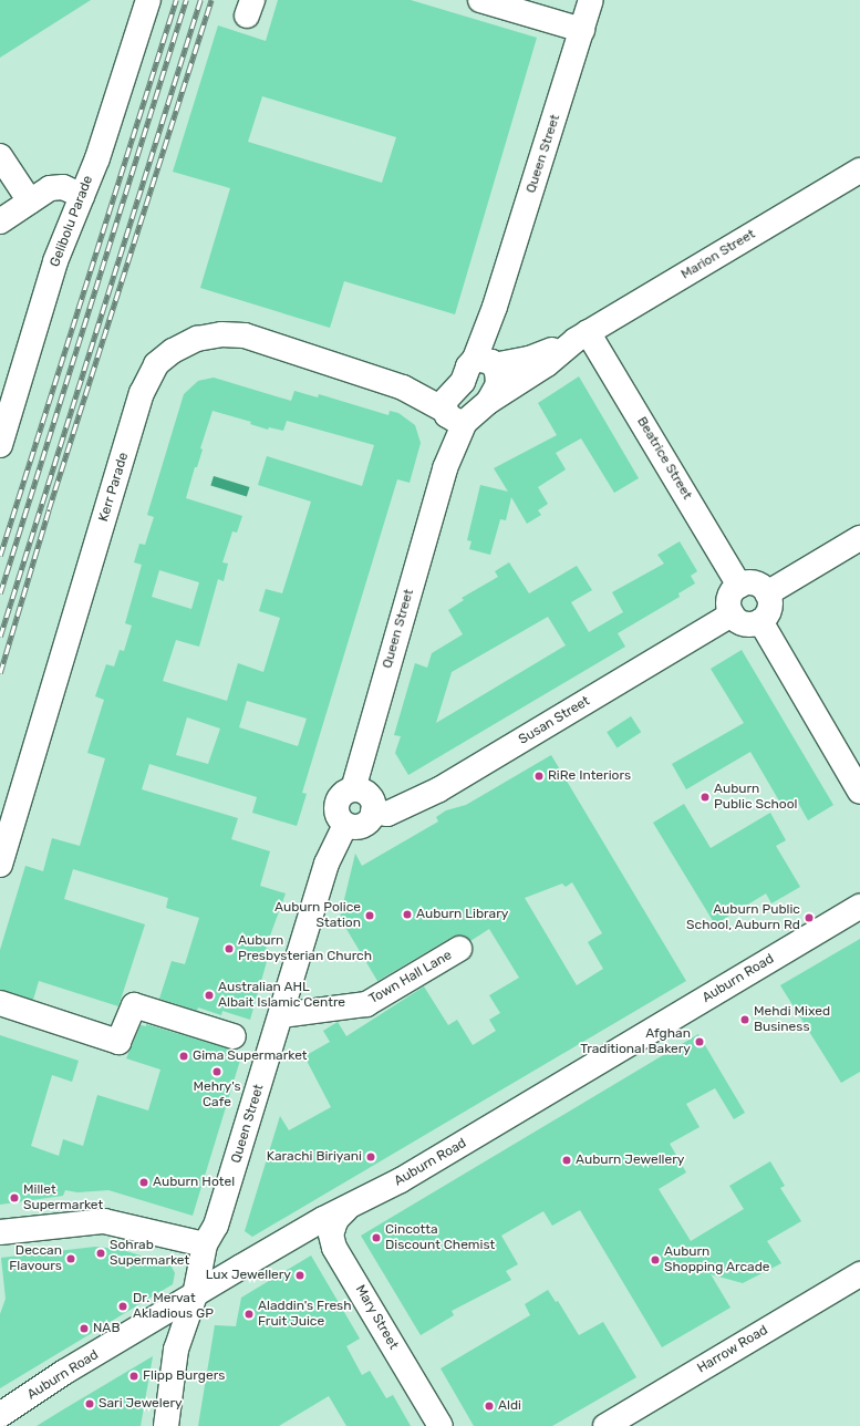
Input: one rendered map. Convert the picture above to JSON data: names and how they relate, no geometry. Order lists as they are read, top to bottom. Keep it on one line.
{"streets":{"street":["Queen Street","Gelibolu Parade","Marion Street","Beatrice Street","Kerr Parade","Susan Street","Town Hall Lane","Auburn Road","Mary Street","Harrow Road"]},"crossings":[["Queen Street","Marion Street"],["Queen Street","Kerr Parade"],["Queen Street","Susan Street"],["Queen Street","Town Hall Lane"],["Queen Street","Auburn Road"],["Marion Street","Beatrice Street"],["Beatrice Street","Susan Street"],["Auburn Road","Mary Street"]],"places":["RiRe Interiors","Auburn Public School","Auburn Library","Auburn Police Station","Auburn Public School, Auburn Rd","Auburn Presbysterian Church","Australian AHL Albait Islamic Centre","Mehdi Mixed Business","Afghan Traditional Bakery","Gima Supermarket","Mehry's Cafe","Karachi Biriyani","Auburn Jewellery","Auburn Hotel","Millet Supermarket","Cincotta Discount Chemist","Sohrab Supermarket","Deccan Flavours","Auburn Shopping Arcade","Lux Jewellery","Dr. Mervat Akladious GP","Aladdin's Fresh Fruit Juice","NAB","Flipp Burgers","Sari Jewelery","Aldi"]}
